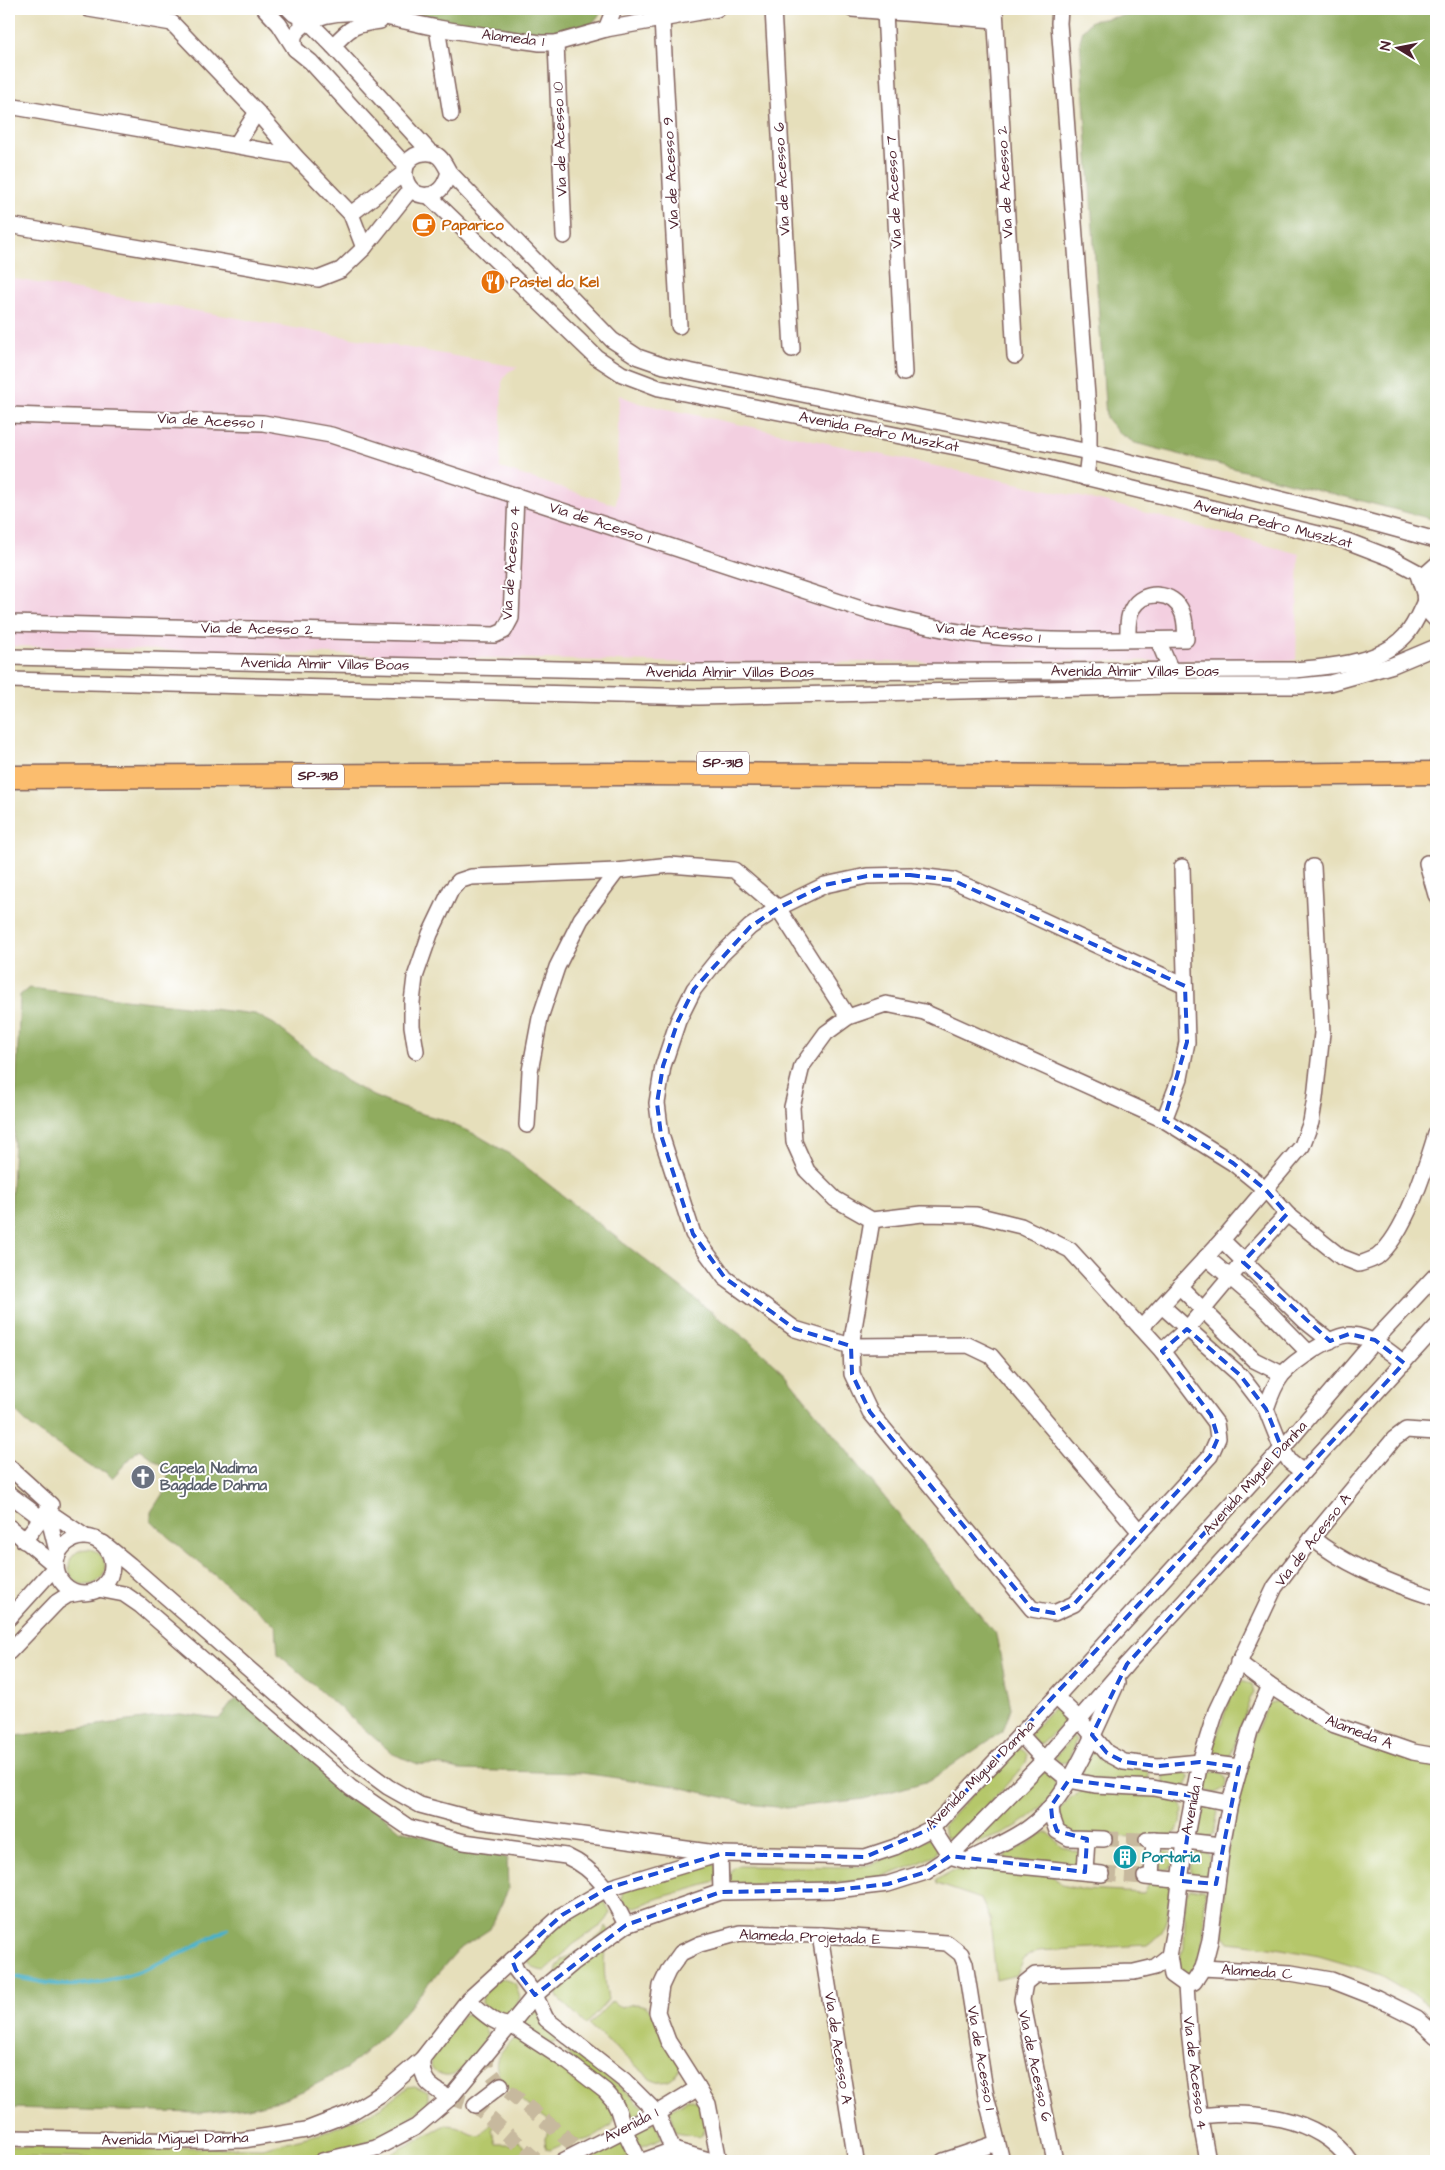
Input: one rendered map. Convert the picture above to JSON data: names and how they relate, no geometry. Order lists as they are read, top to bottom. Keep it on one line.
{"streets":{"highway":["SP-318"],"street":["Alameda 1","Via de Acesso 10","Via de Acesso 9","Via de Acesso 6","Via de Acesso 2","Via de Acesso 7","Via de Acesso 1","Avenida Pedro Muszkat","Via de Acesso 4","Avenida Almir Villas Boas","Avenida Miguel Damha","Via de Acesso A","Alameda A","Avenida 1","Alameda Projetada E","Alameda C"]},"crossings":[["Alameda 1","Via de Acesso 10"],["Alameda 1","Via de Acesso 9"],["Via de Acesso 6","Avenida 1"],["Via de Acesso 2","Via de Acesso 4"],["Via de Acesso 1","Via de Acesso 4"],["Via de Acesso 1","Alameda Projetada E"],["Avenida Pedro Muszkat","Avenida Almir Villas Boas"],["Via de Acesso 4","Alameda C"],["Via de Acesso A","Alameda A"],["Via de Acesso A","Avenida 1"],["Via de Acesso A","Alameda Projetada E"],["Alameda A","Avenida 1"],["Avenida 1","Alameda Projetada E"]],"places":{"cafe":["Paparico"],"restaurant":["Pastel do Kel"],"church":["Capela Nadima Bagdade Dahma"],"building":["Portaria"]},"north":"left"}
